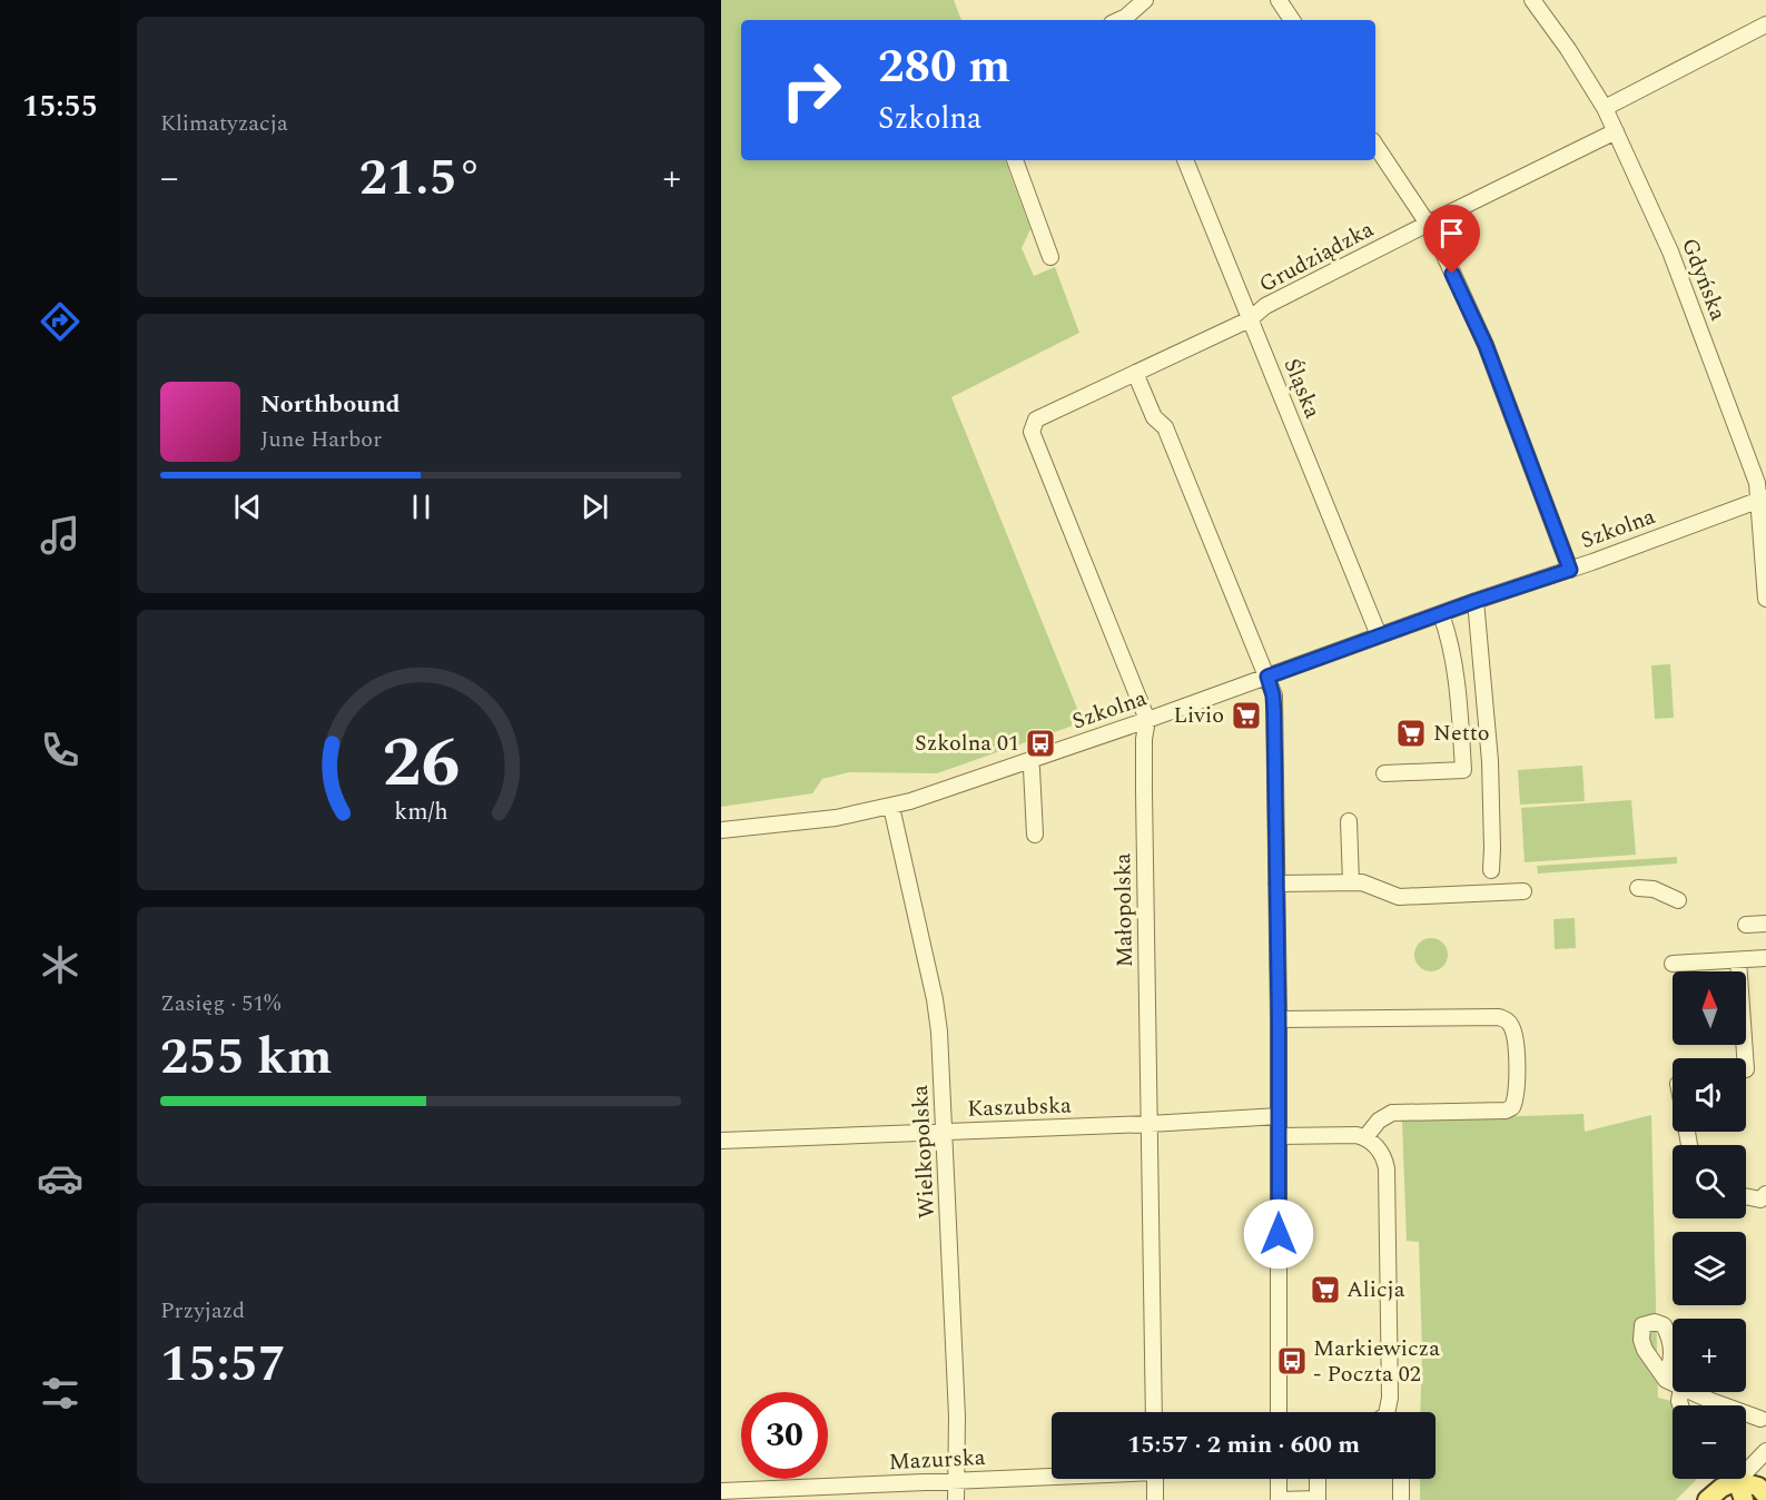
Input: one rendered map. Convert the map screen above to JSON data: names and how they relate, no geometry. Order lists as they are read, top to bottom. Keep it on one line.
{"streets":{"street":["Grudziądzka","Gdyńska","Śląska","Szkolna","Małopolska","Kaszubska","Wielkopolska","Mazurska"]},"crossings":[["Grudziądzka","Gdyńska"],["Grudziądzka","Śląska"],["Grudziądzka","Małopolska"],["Gdyńska","Szkolna"],["Śląska","Szkolna"],["Szkolna","Małopolska"],["Szkolna","Wielkopolska"],["Małopolska","Kaszubska"],["Kaszubska","Wielkopolska"],["Wielkopolska","Mazurska"]],"places":{"supermarket":["Livio","Netto","Alicja"],"bus stop":["Szkolna 01","Markiewicza - Poczta 02"]},"north":"top","page":{"tabs":"15:55","tile":["Klimatyzacja",["Zasięg · 51%","255 km"],["Przyjazd","15:57"]],"turn":["280 m","Szkolna"],"heat":["−","21.5°","+"],"song":["Northbound","June Harbor"],"map_buttons":["+","−"],"limit":"30","trip":"15:57 · 2 min · 600 m","gauge":["26","km/h"]}}
